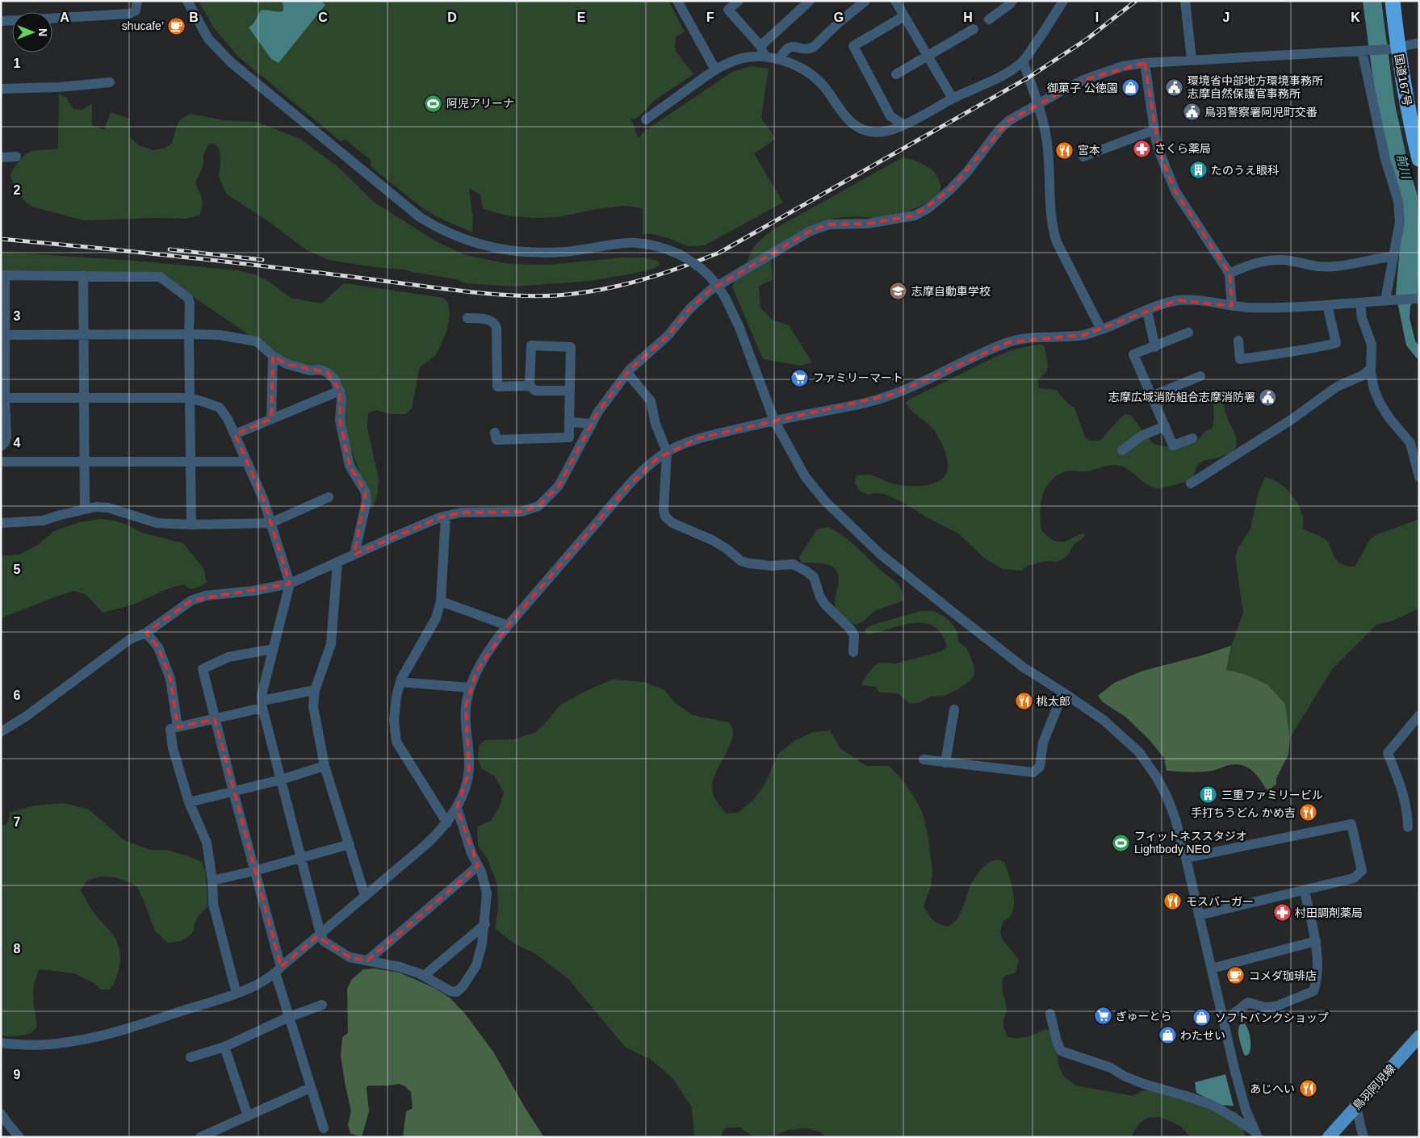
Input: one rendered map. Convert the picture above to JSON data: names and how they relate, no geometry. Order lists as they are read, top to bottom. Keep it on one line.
{"streets":{"highway":["国道167号"],"main road":["鳥羽阿児線"]},"water":["前川"],"places":{"cafe":["shucafe’","コメダ珈琲店"],"public building":["環境省中部地方環境事務所 志摩自然保護官事務所","鳥羽警察署阿児町交番","志摩広域消防組合志摩消防署"],"shop":["御菓子 公徳園","ソフトバンクショップ","わたせい"],"sports":["阿児アリーナ","フィットネススタジオ Lightbody NEO"],"pharmacy":["さくら薬局","村田調剤薬局"],"restaurant":["宮本","桃太郎","手打ちうどん かめ吉","モスバーガー","あじへい"],"building":["たのうえ眼科","三重ファミリービル"],"school or university":["志摩自動車学校"],"supermarket":["ファミリーマート","ぎゅーとら"]},"north":"right","grid":{"columns":["A","B","C","D","E","F","G","H","I","J","K"],"rows":["1","2","3","4","5","6","7","8","9"]}}
